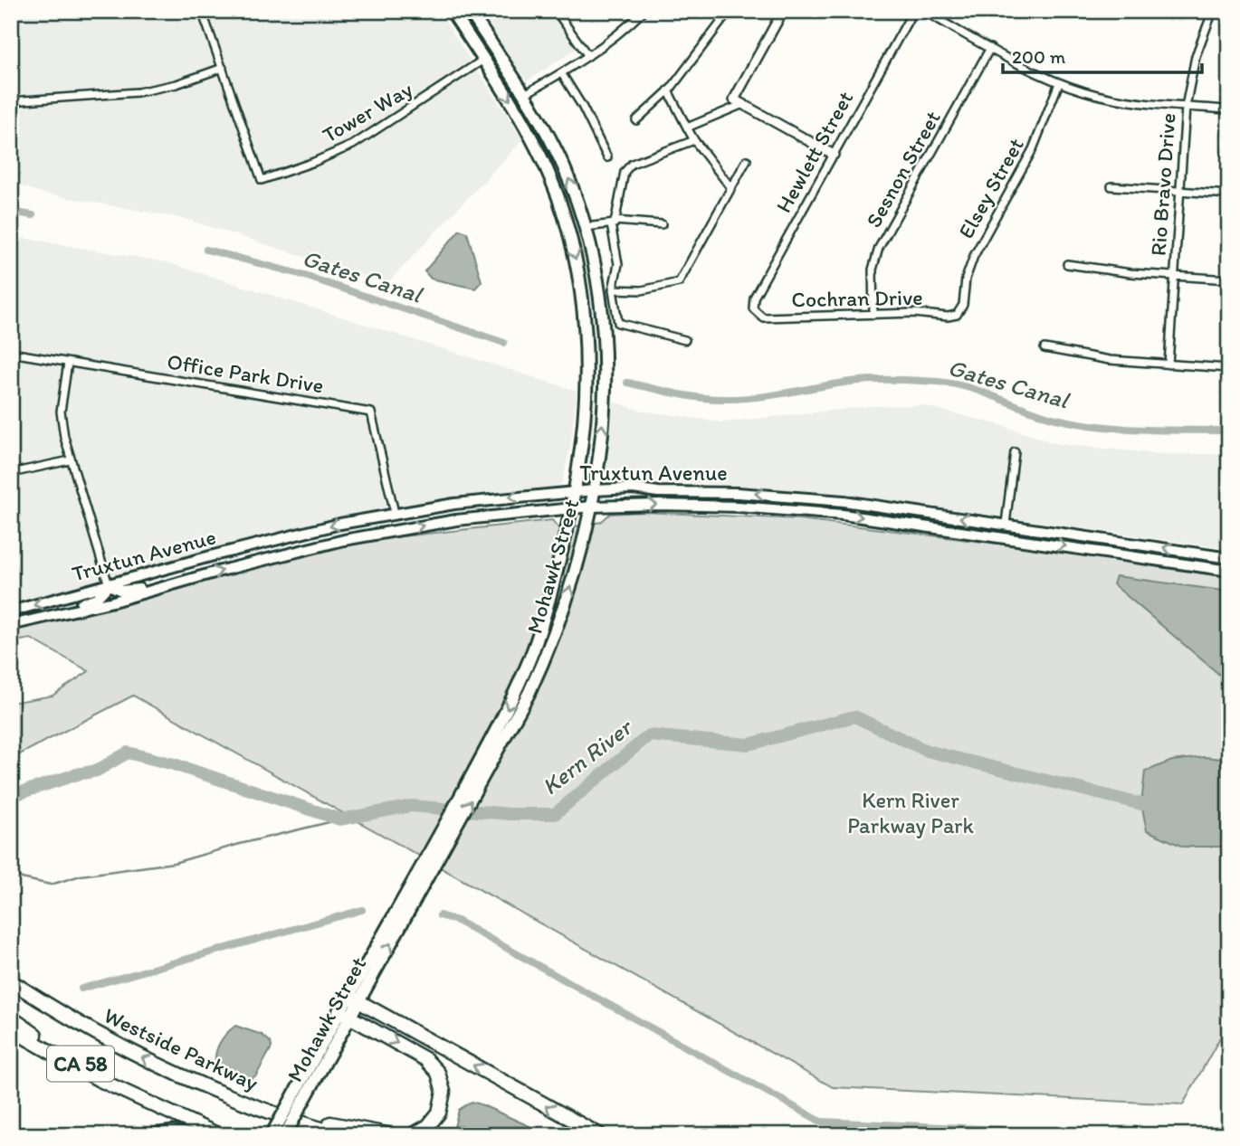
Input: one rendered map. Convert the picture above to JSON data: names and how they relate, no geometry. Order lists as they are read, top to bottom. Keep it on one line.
{"streets":{"highway":["Westside Parkway","CA 58"],"main road":["Truxtun Avenue","Mohawk Street"],"street":["Tower Way","Hewlett Street","Sesnon Street","Rio Bravo Drive","Elsey Street","Cochran Drive","Office Park Drive"]},"crossings":[["Tower Way","Mohawk Street"],["Hewlett Street","Cochran Drive"],["Sesnon Street","Cochran Drive"],["Elsey Street","Cochran Drive"],["Office Park Drive","Truxtun Avenue"],["Truxtun Avenue","Mohawk Street"]],"water":["Gates Canal","Kern River"],"parks":["Kern River Parkway Park"],"scale_bar":"200 m"}
